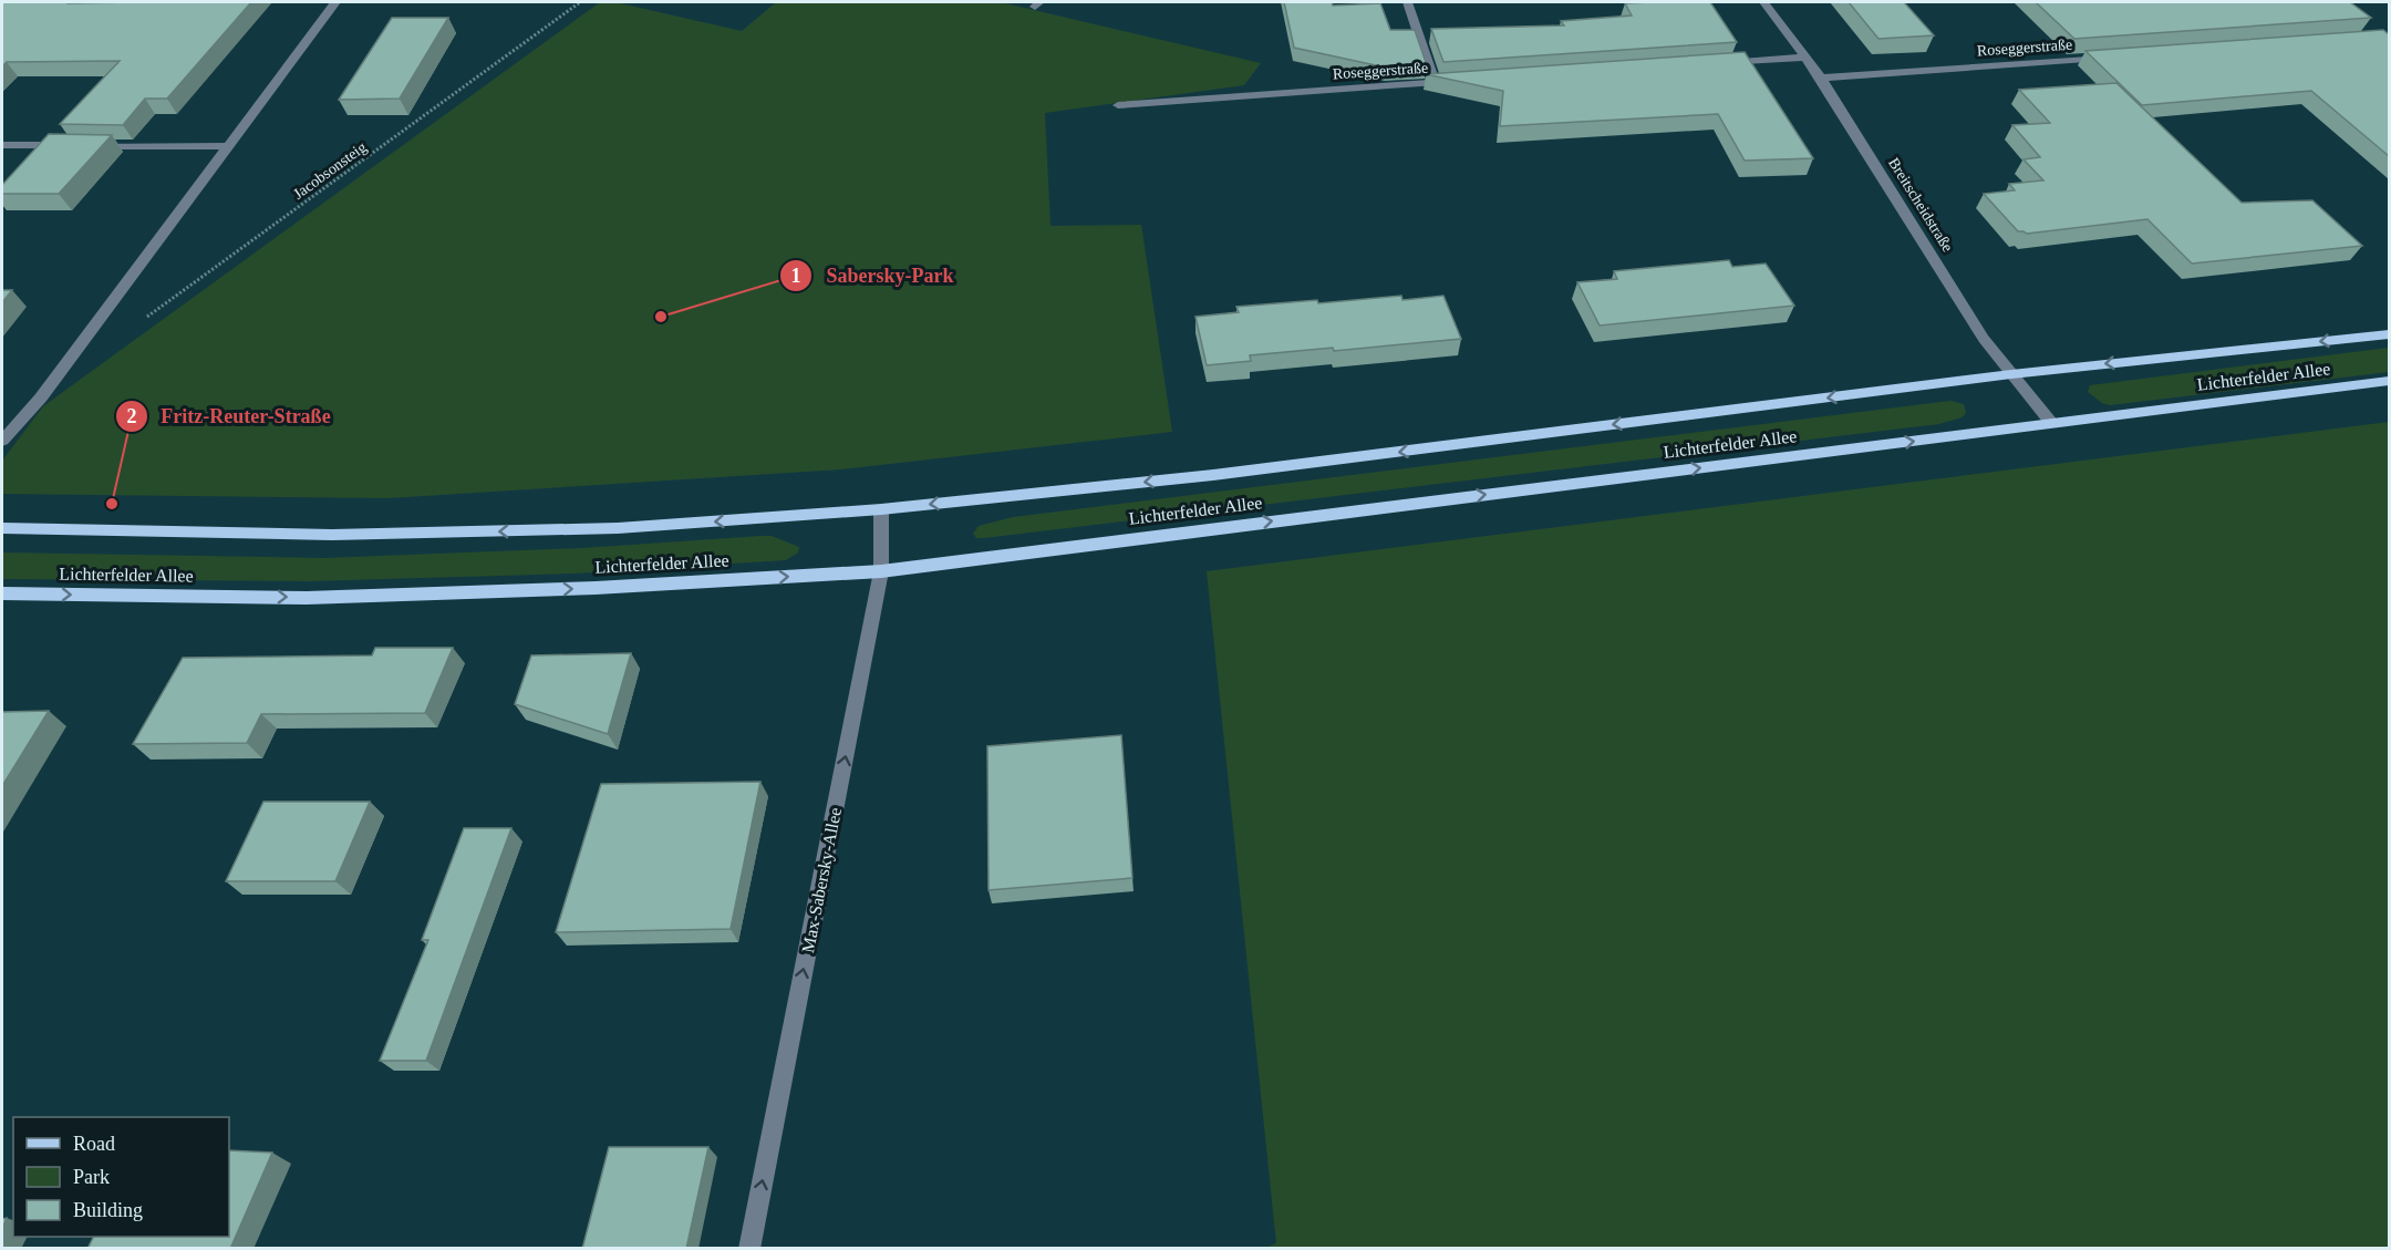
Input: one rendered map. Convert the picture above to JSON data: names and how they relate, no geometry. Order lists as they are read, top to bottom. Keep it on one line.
{"streets":{"main road":["Lichterfelder Allee"],"street":["Roseggerstraße","Breitscheidstraße","Max-Sabersky-Allee"],"path":["Jacobsonsteig"]},"crossings":[["Roseggerstraße","Breitscheidstraße"],["Breitscheidstraße","Lichterfelder Allee"],["Lichterfelder Allee","Max-Sabersky-Allee"]],"one_way":["Max-Sabersky-Allee"],"places":["Sabersky-Park","Fritz-Reuter-Straße"],"legend":["Road","Park","Building"]}
